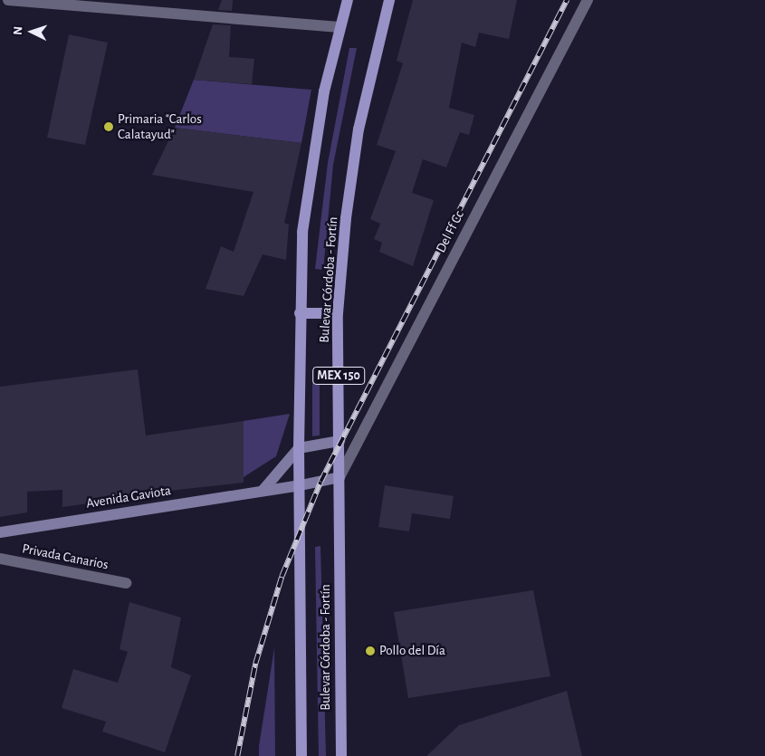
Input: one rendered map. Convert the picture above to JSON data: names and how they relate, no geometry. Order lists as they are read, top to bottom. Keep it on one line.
{"streets":{"main road":["Bulevar Córdoba - Fortín","MEX 150"],"street":["Del Ff Cc","Avenida Gaviota","Privada Canarios"]},"crossings":[["Del Ff Cc","Bulevar Córdoba - Fortín"],["Del Ff Cc","Avenida Gaviota"],["Bulevar Córdoba - Fortín","Avenida Gaviota"]],"places":["Primaria \"Carlos Calatayud\"","Pollo del Día"],"north":"left"}
